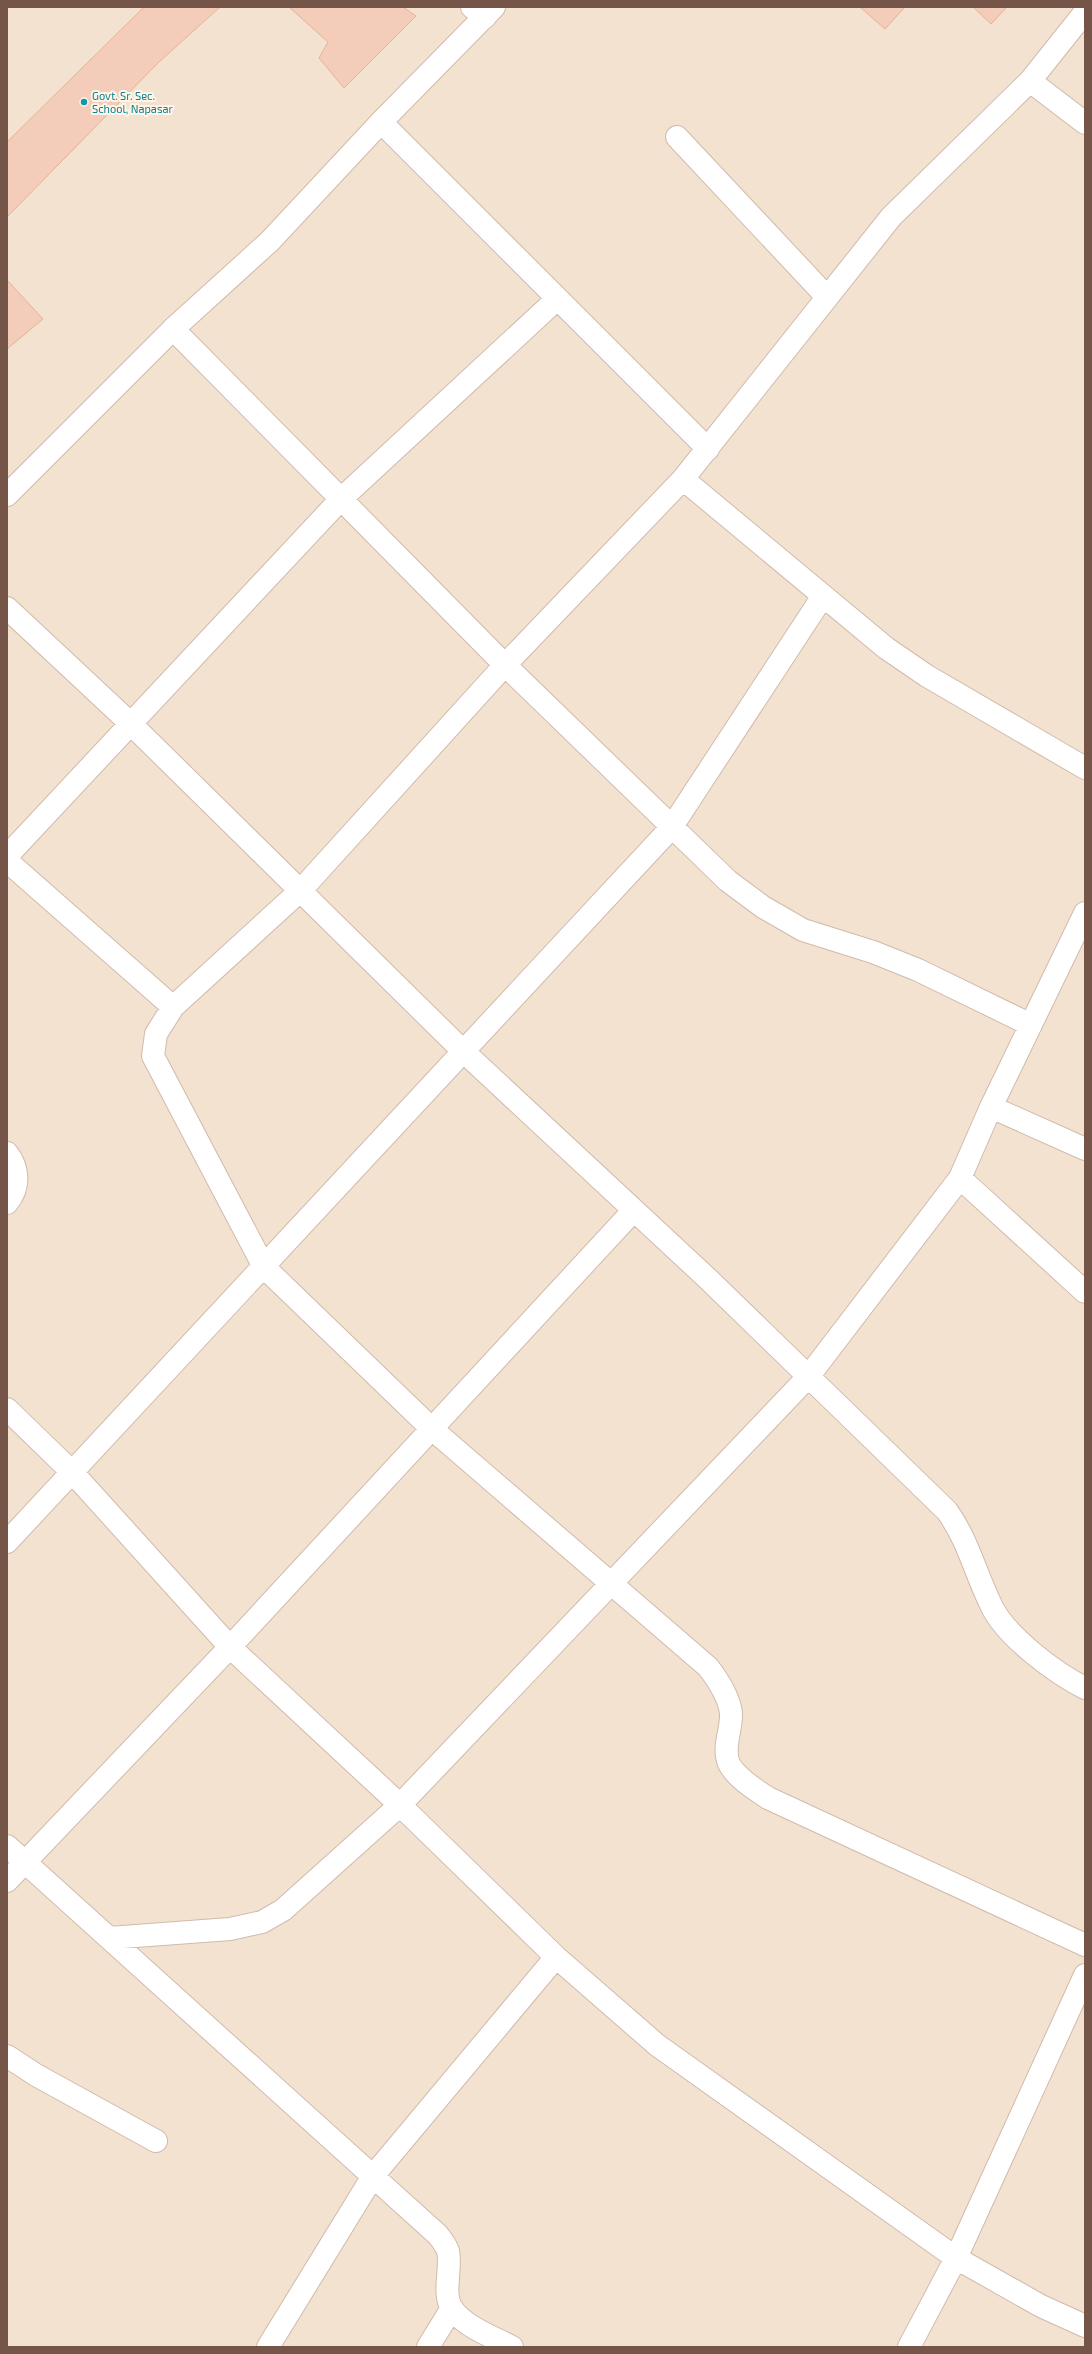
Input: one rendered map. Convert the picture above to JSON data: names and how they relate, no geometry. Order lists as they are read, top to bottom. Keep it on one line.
{"places":["Govt. Sr. Sec. School, Napasar"]}
